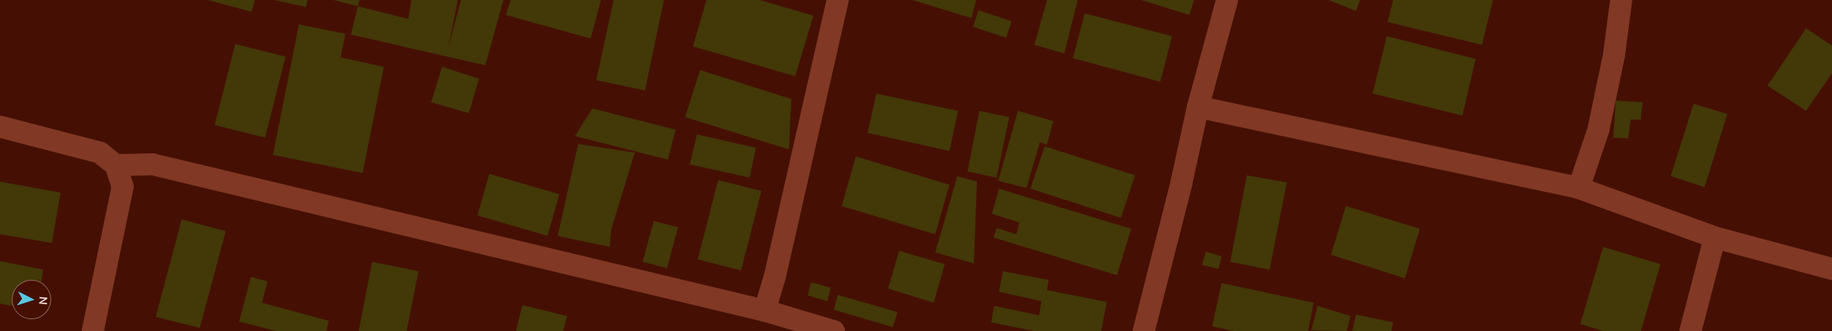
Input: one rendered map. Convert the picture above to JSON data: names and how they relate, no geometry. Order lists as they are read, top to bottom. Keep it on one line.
{"north":"right"}
